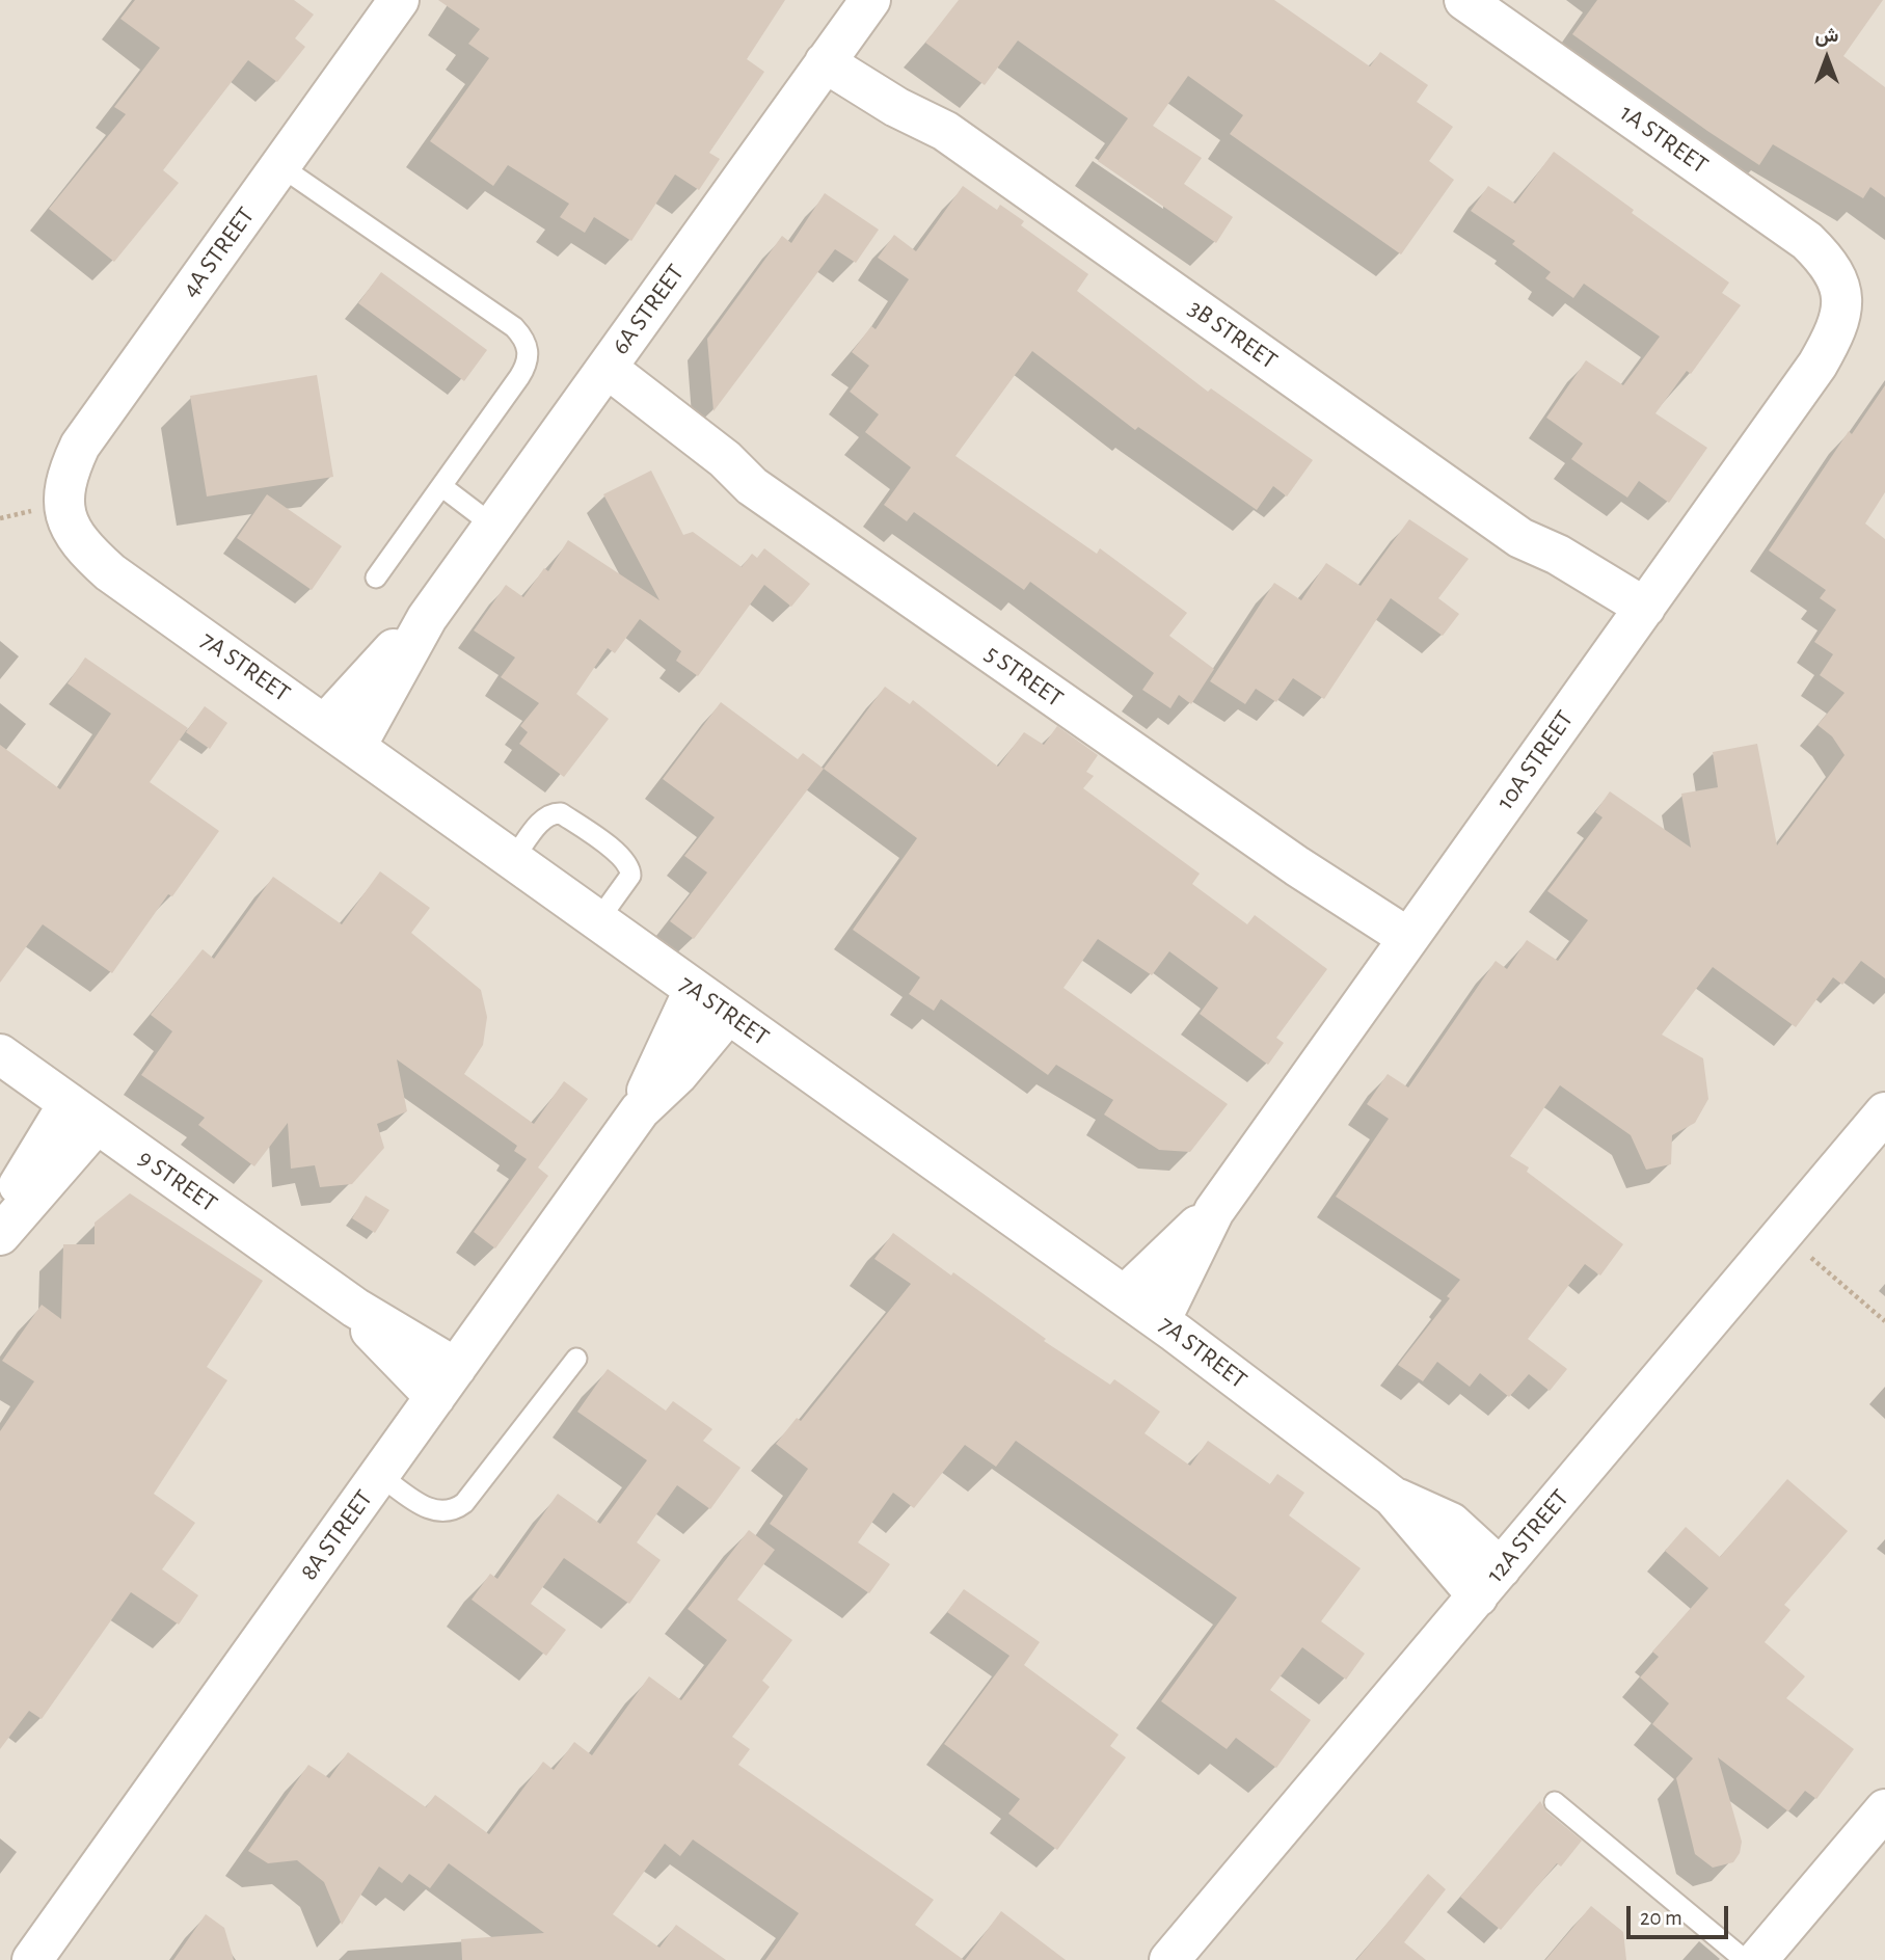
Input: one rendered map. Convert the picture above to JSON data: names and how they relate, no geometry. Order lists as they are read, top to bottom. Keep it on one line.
{"streets":{"street":["1A STREET","4A STREET","6A STREET","3B STREET","7A STREET","5 STREET","10A STREET","9 STREET","8A STREET","12A STREET"]},"crossings":[["1A STREET","10A STREET"],["4A STREET","7A STREET"],["6A STREET","3B STREET"],["6A STREET","7A STREET"],["6A STREET","5 STREET"],["3B STREET","10A STREET"],["7A STREET","10A STREET"],["7A STREET","8A STREET"],["7A STREET","12A STREET"],["5 STREET","10A STREET"],["9 STREET","8A STREET"]],"scale_bar":"20 m","north":"top"}
